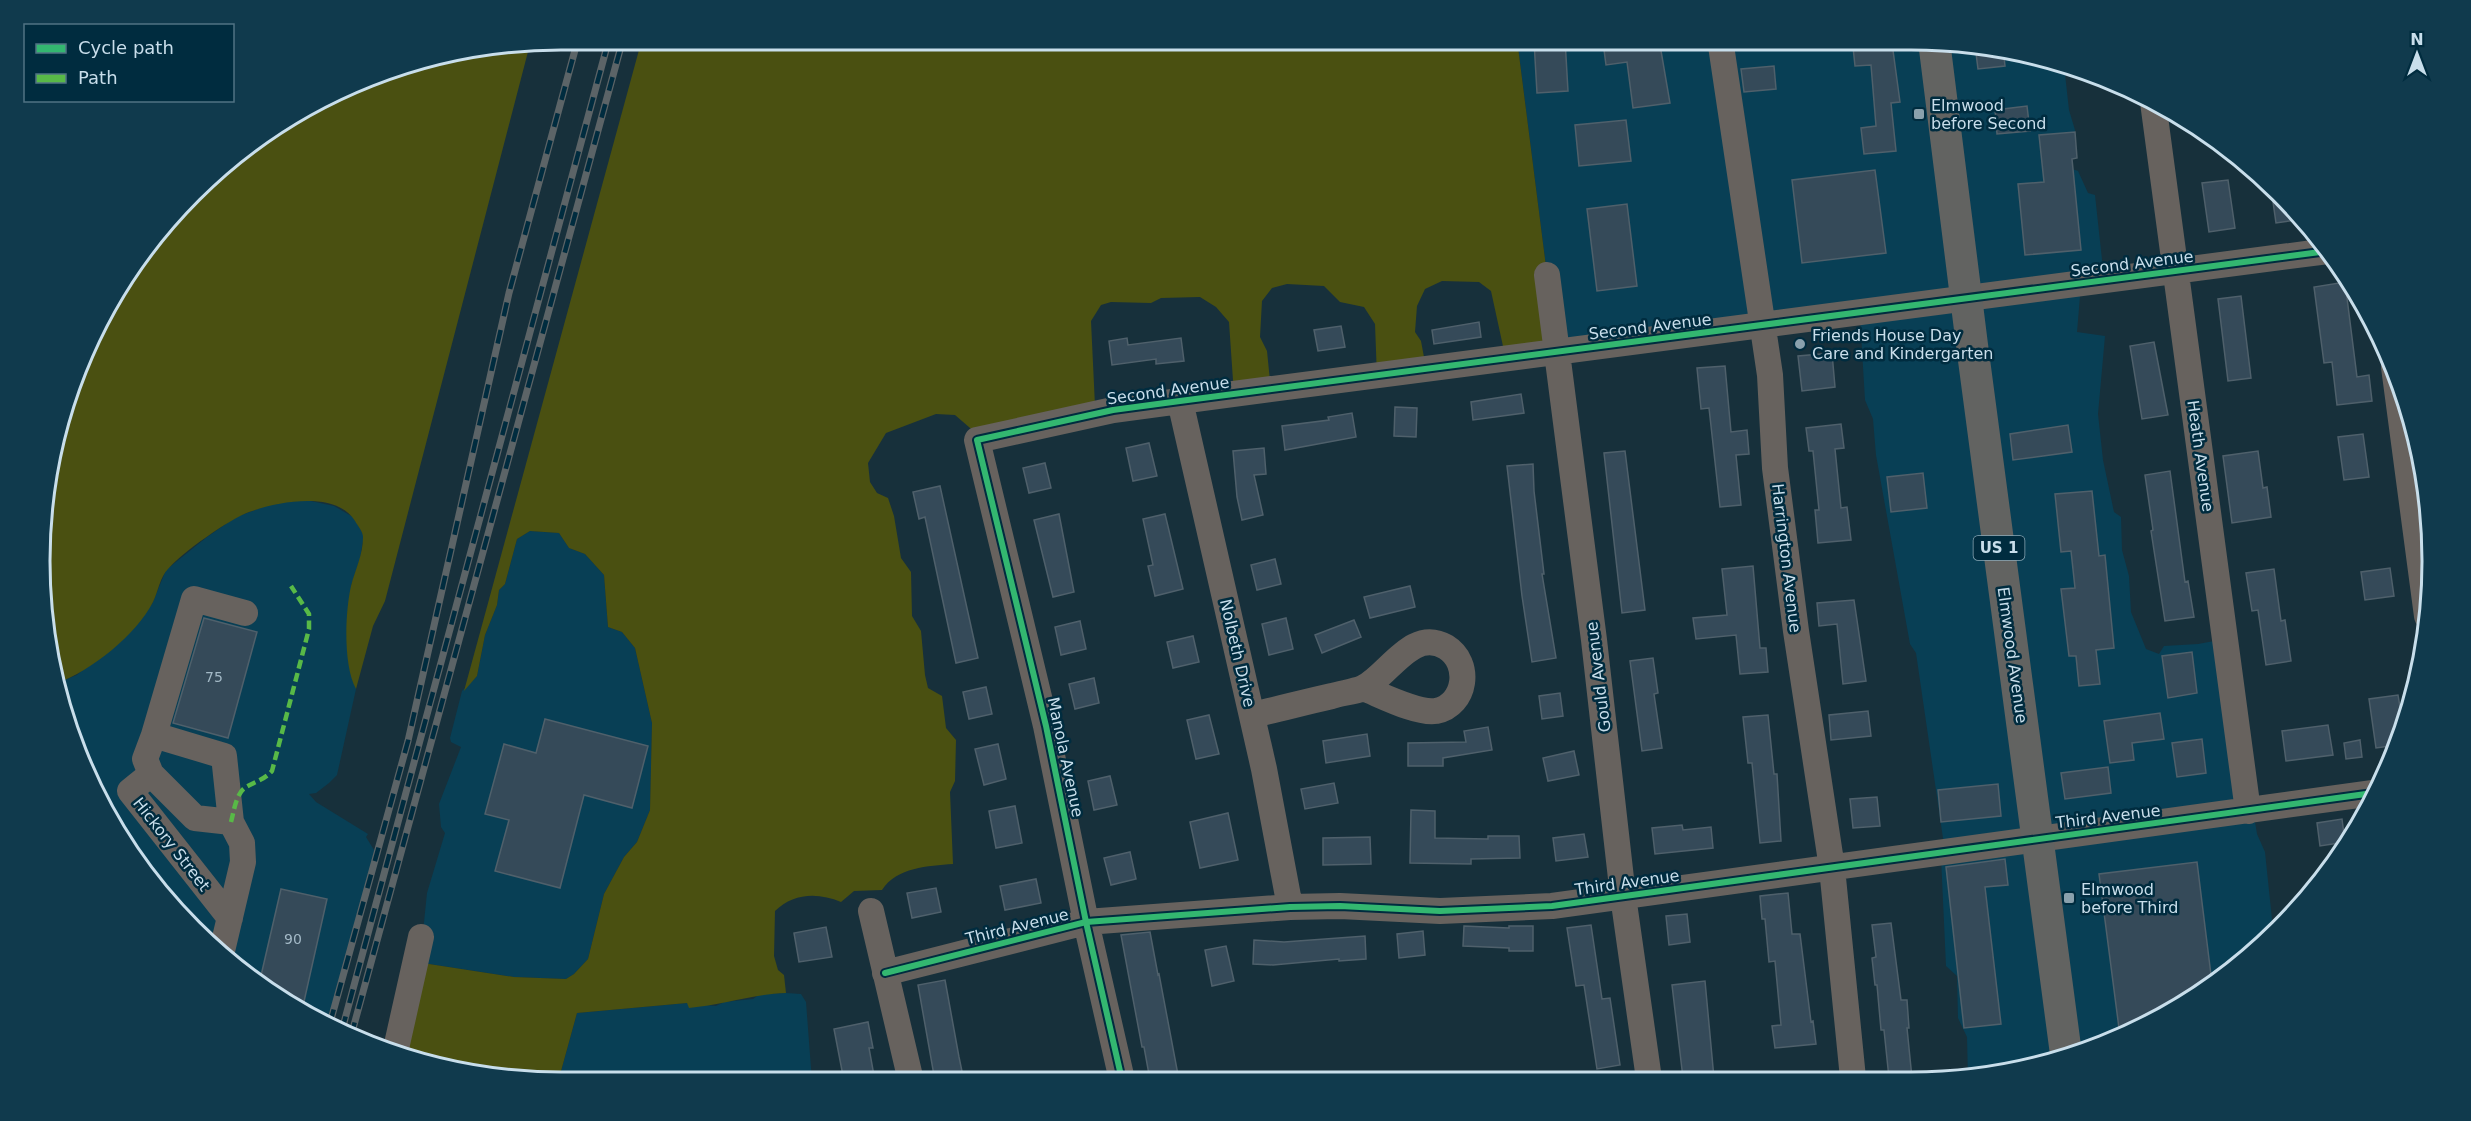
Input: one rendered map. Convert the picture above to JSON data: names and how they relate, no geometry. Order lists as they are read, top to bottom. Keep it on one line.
{"streets":{"main road":["US 1","Elmwood Avenue"],"street":["Second Avenue","Heath Avenue","Harrington Avenue","Nolbeth Drive","Gould Avenue","Manola Avenue","Third Avenue","Hickory Street"]},"crossings":[["Second Avenue","Heath Avenue"],["Second Avenue","Harrington Avenue"],["Second Avenue","Nolbeth Drive"],["Second Avenue","Elmwood Avenue"],["Second Avenue","Gould Avenue"],["Second Avenue","Manola Avenue"],["Heath Avenue","Third Avenue"],["Harrington Avenue","Third Avenue"],["Nolbeth Drive","Third Avenue"],["Elmwood Avenue","Third Avenue"],["Gould Avenue","Third Avenue"],["Manola Avenue","Third Avenue"]],"places":{"transit":["Elmwood before Second","Elmwood before Third"],"other":["Friends House Day Care and Kindergarten"]},"house_numbers":["75","90"],"legend":["Cycle path","Path"],"north":"top"}
